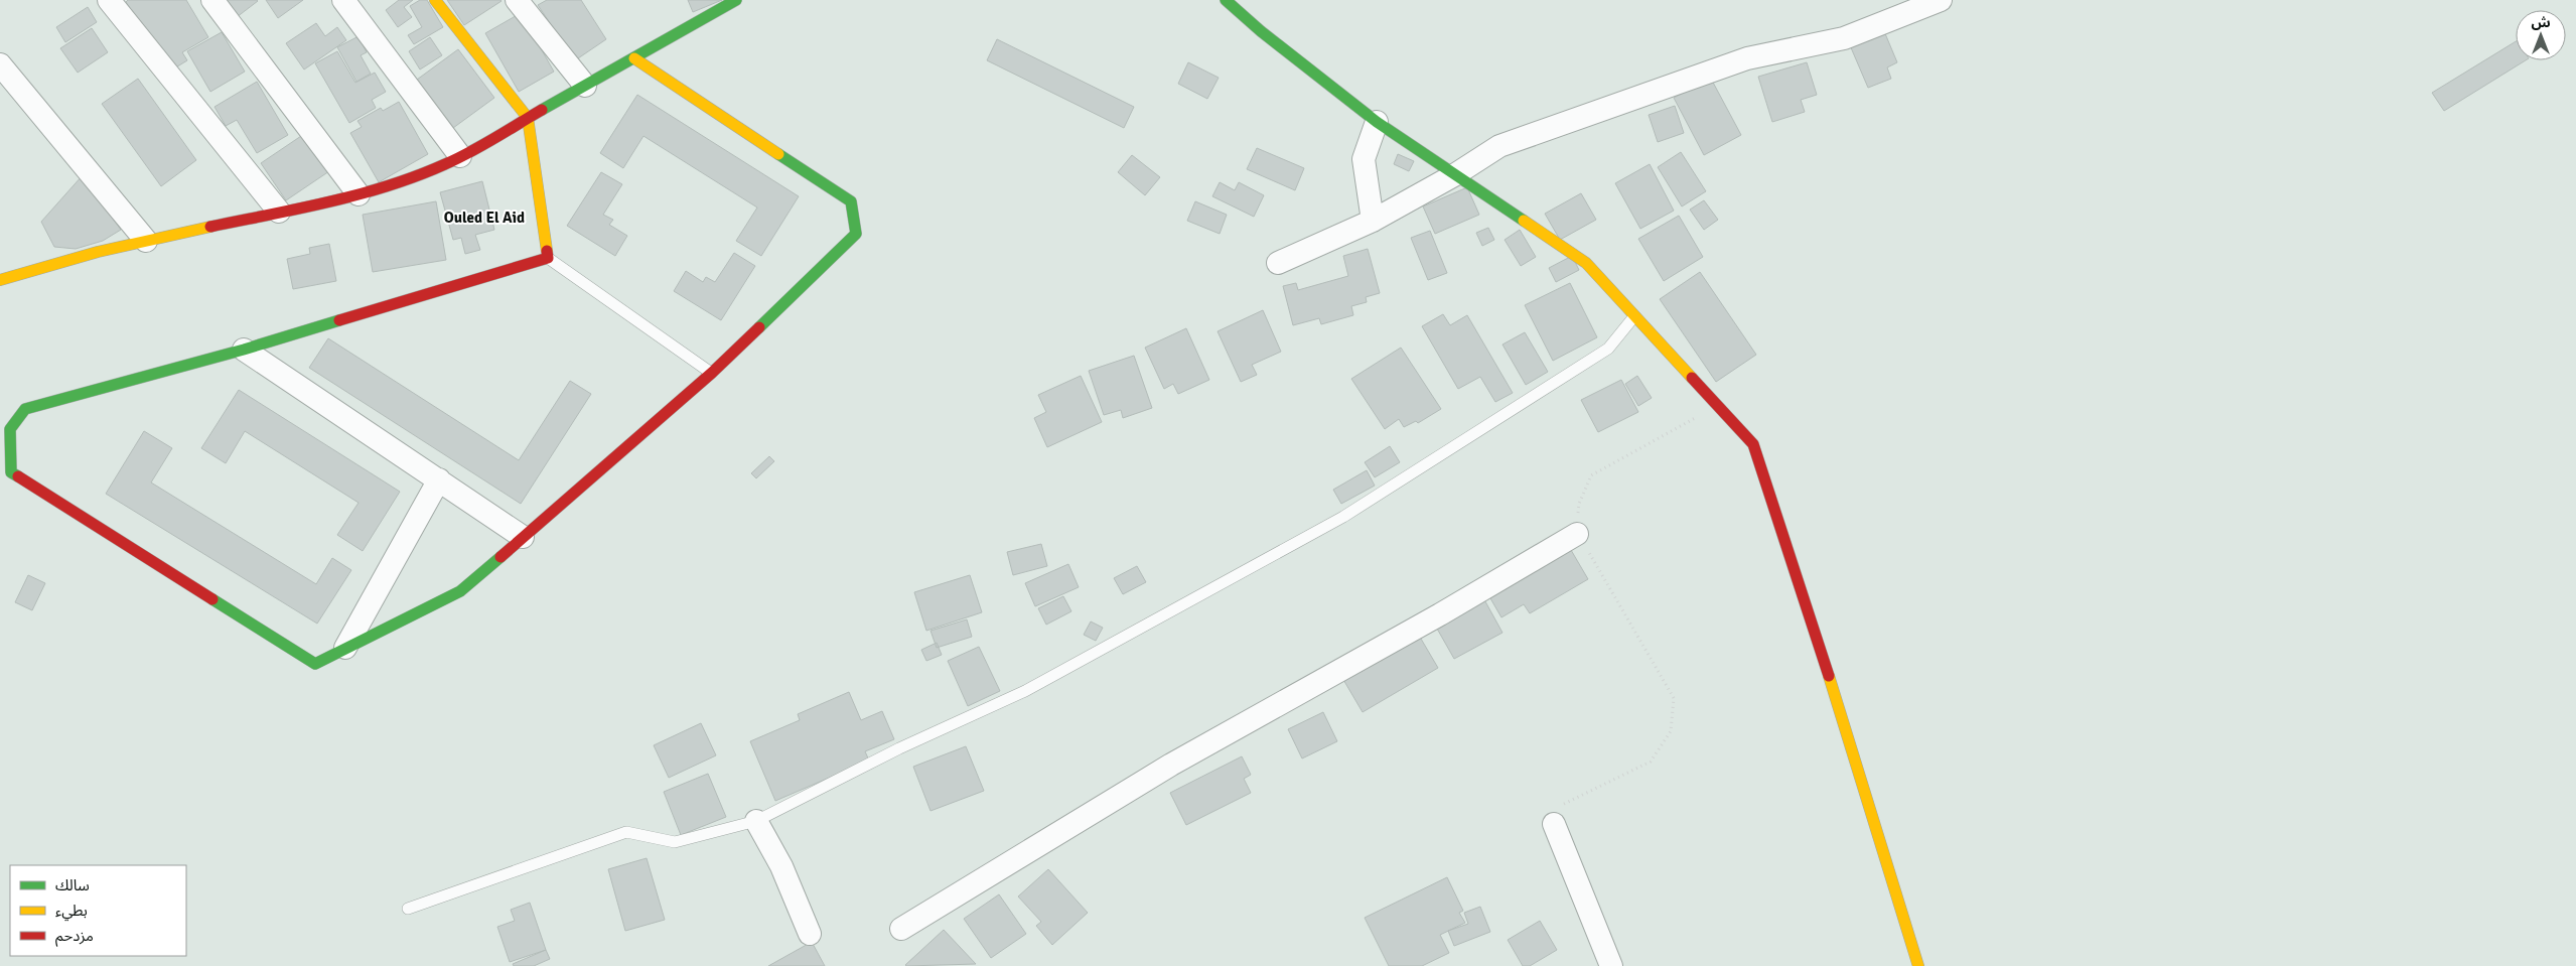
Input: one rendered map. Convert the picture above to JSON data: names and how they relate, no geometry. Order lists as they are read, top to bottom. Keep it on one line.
{"districts":["Ouled El Aid"],"legend":["سالك","بطيء","مزدحم"],"north":"top"}
